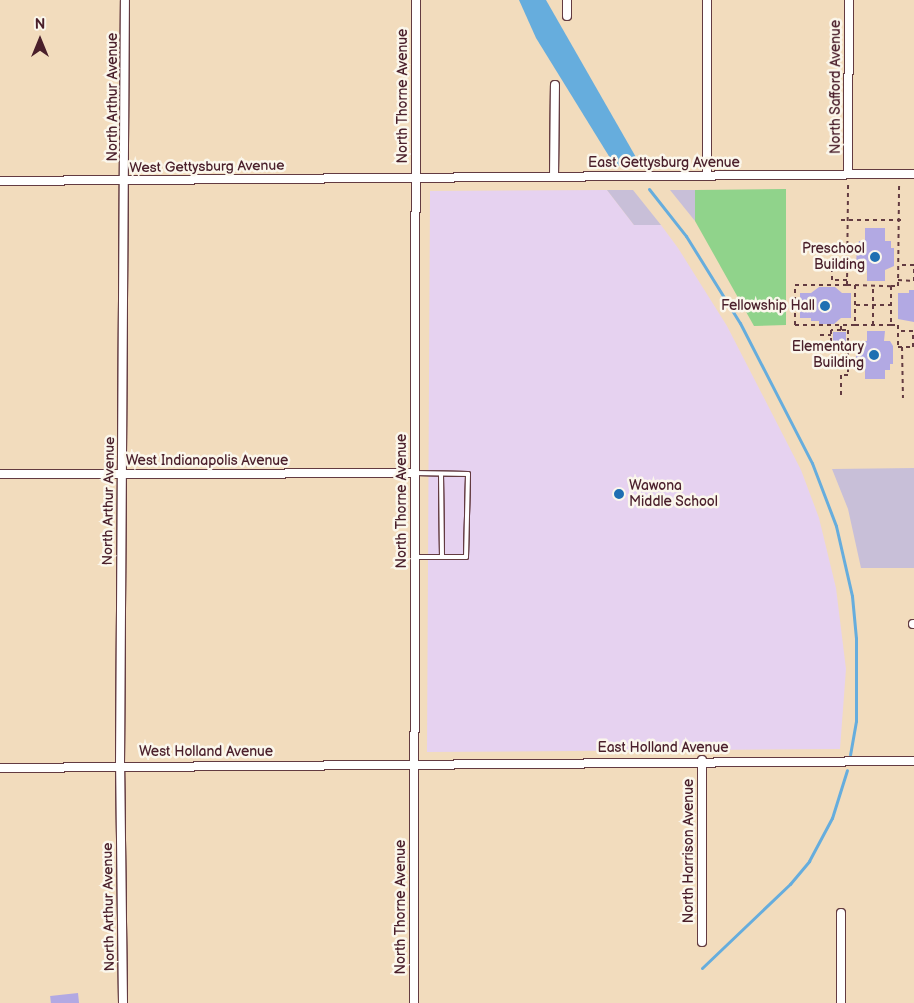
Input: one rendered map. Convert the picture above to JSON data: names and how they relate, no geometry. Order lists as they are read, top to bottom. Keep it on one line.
{"streets":{"street":["North Safford Avenue","North Thorne Avenue","North Arthur Avenue","East Gettysburg Avenue","West Gettysburg Avenue","West Indianapolis Avenue","East Holland Avenue","West Holland Avenue","North Harrison Avenue"]},"crossings":[["North Safford Avenue","East Gettysburg Avenue"],["North Thorne Avenue","East Gettysburg Avenue"],["North Thorne Avenue","West Gettysburg Avenue"],["North Thorne Avenue","West Indianapolis Avenue"],["North Thorne Avenue","East Holland Avenue"],["North Thorne Avenue","West Holland Avenue"],["North Arthur Avenue","West Gettysburg Avenue"],["North Arthur Avenue","West Indianapolis Avenue"],["North Arthur Avenue","West Holland Avenue"],["East Gettysburg Avenue","West Gettysburg Avenue"],["East Holland Avenue","West Holland Avenue"],["East Holland Avenue","North Harrison Avenue"]],"places":["Preschool Building","Fellowship Hall","Elementary Building","Wawona Middle School"],"north":"top"}
